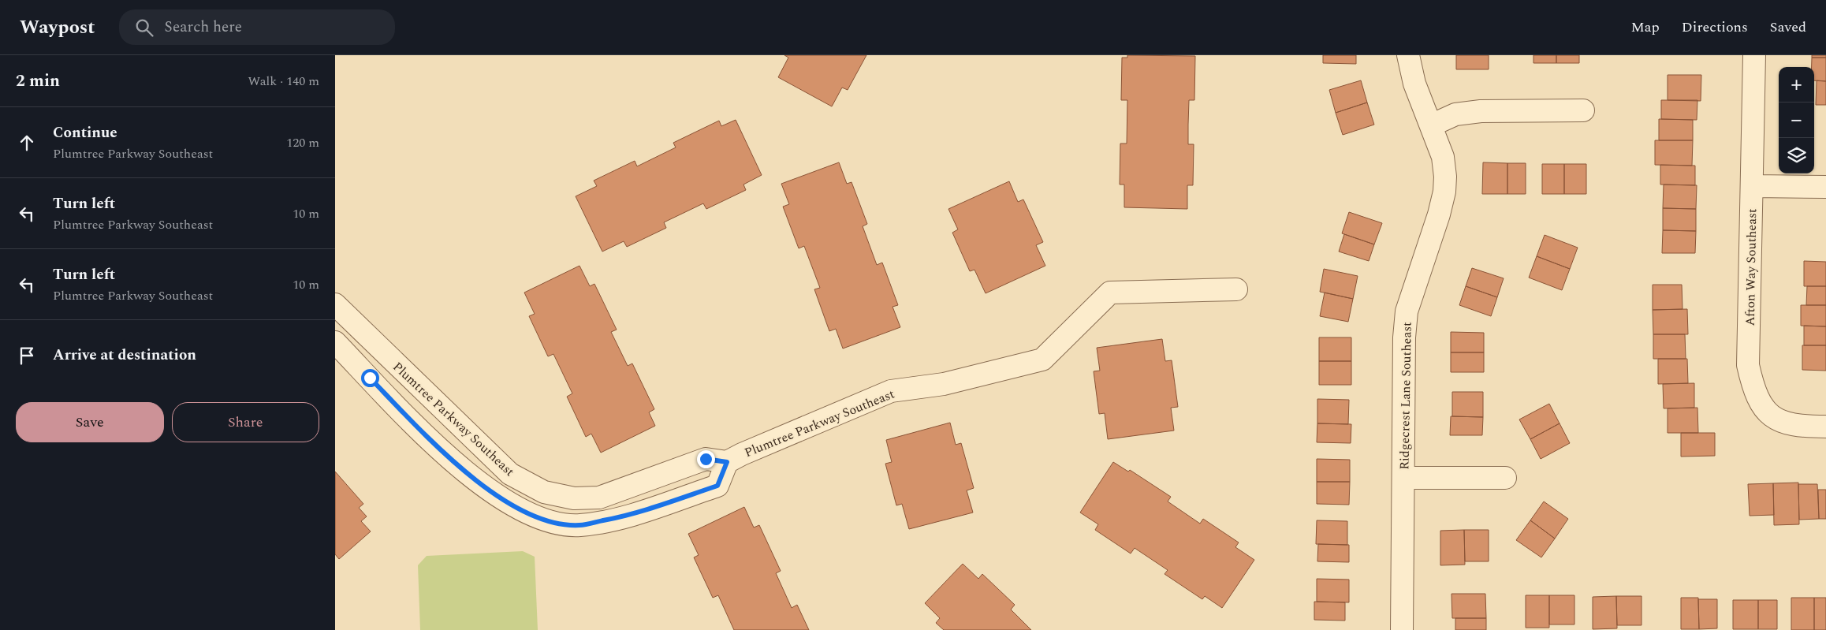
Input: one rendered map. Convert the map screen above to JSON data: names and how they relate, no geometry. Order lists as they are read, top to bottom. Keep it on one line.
{"streets":{"street":["Afton Way Southeast","Ridgecrest Lane Southeast","Plumtree Parkway Southeast"]},"page":{"header":"Waypost","search":"Search here","nav":["Map","Directions","Saved"],"heading":["2 min","Walk · 140 m"],"map_buttons":["+","−"],"list":[["Continue","Plumtree Parkway Southeast","120 m"],["Turn left","Plumtree Parkway Southeast","10 m"],["Turn left","Plumtree Parkway Southeast","10 m"],"Arrive at destination"],"buttons":["Save","Share"]}}
